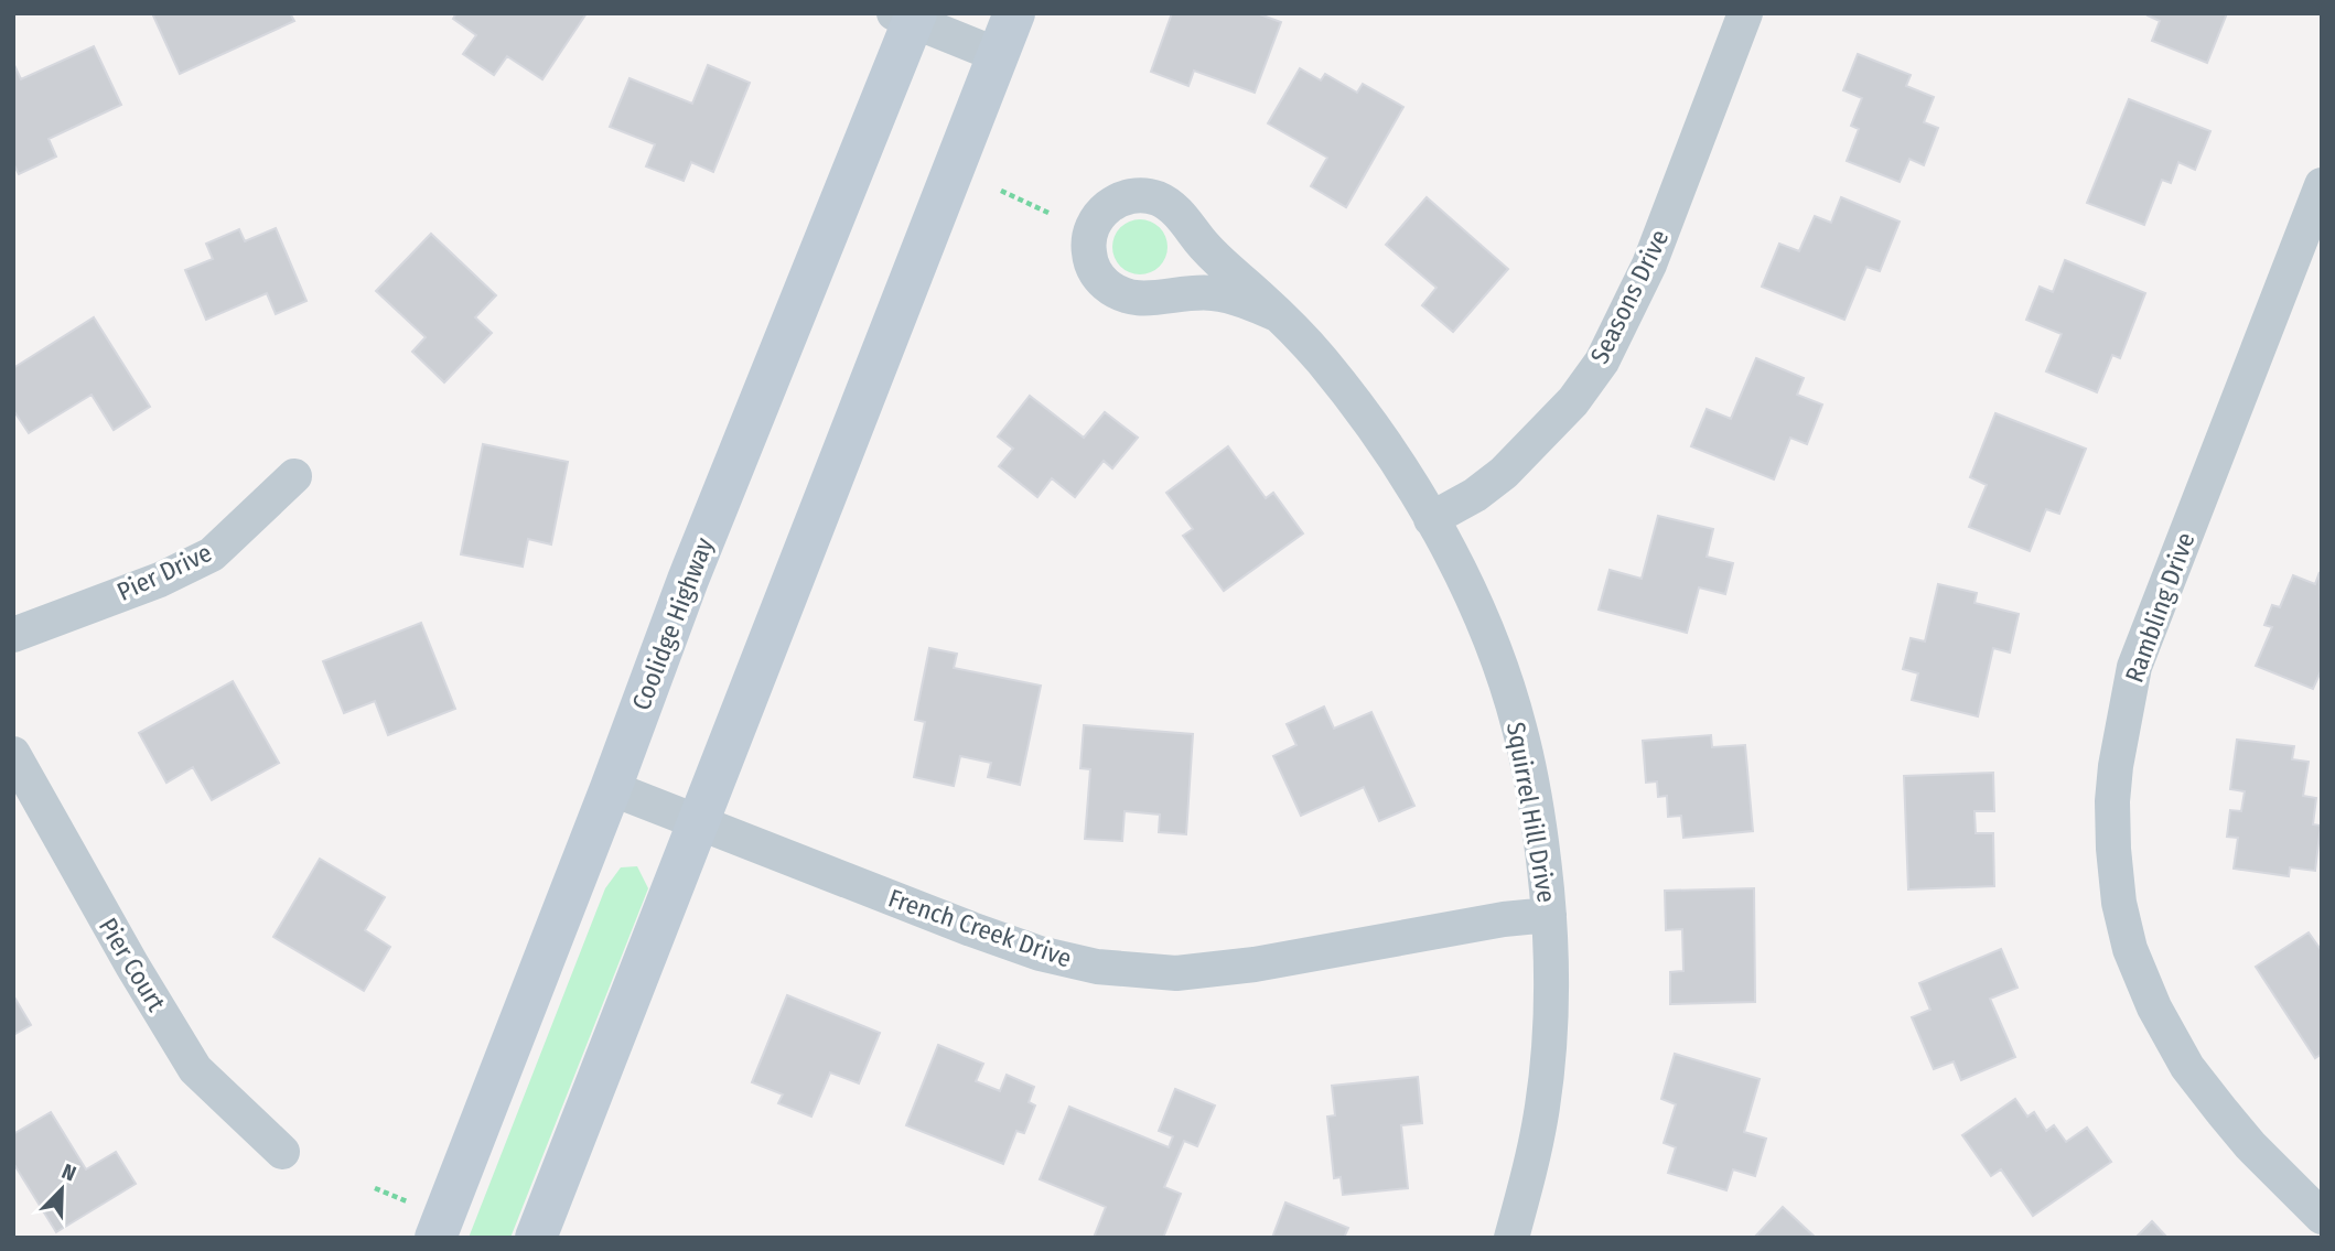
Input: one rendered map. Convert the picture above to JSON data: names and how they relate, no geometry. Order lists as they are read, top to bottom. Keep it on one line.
{"streets":{"main road":["Coolidge Highway"],"street":["Seasons Drive","Pier Drive","Rambling Drive","Squirrel Hill Drive","French Creek Drive","Pier Court"]},"crossings":[["Seasons Drive","Squirrel Hill Drive"],["Coolidge Highway","French Creek Drive"],["Squirrel Hill Drive","French Creek Drive"]],"north":"top right"}
